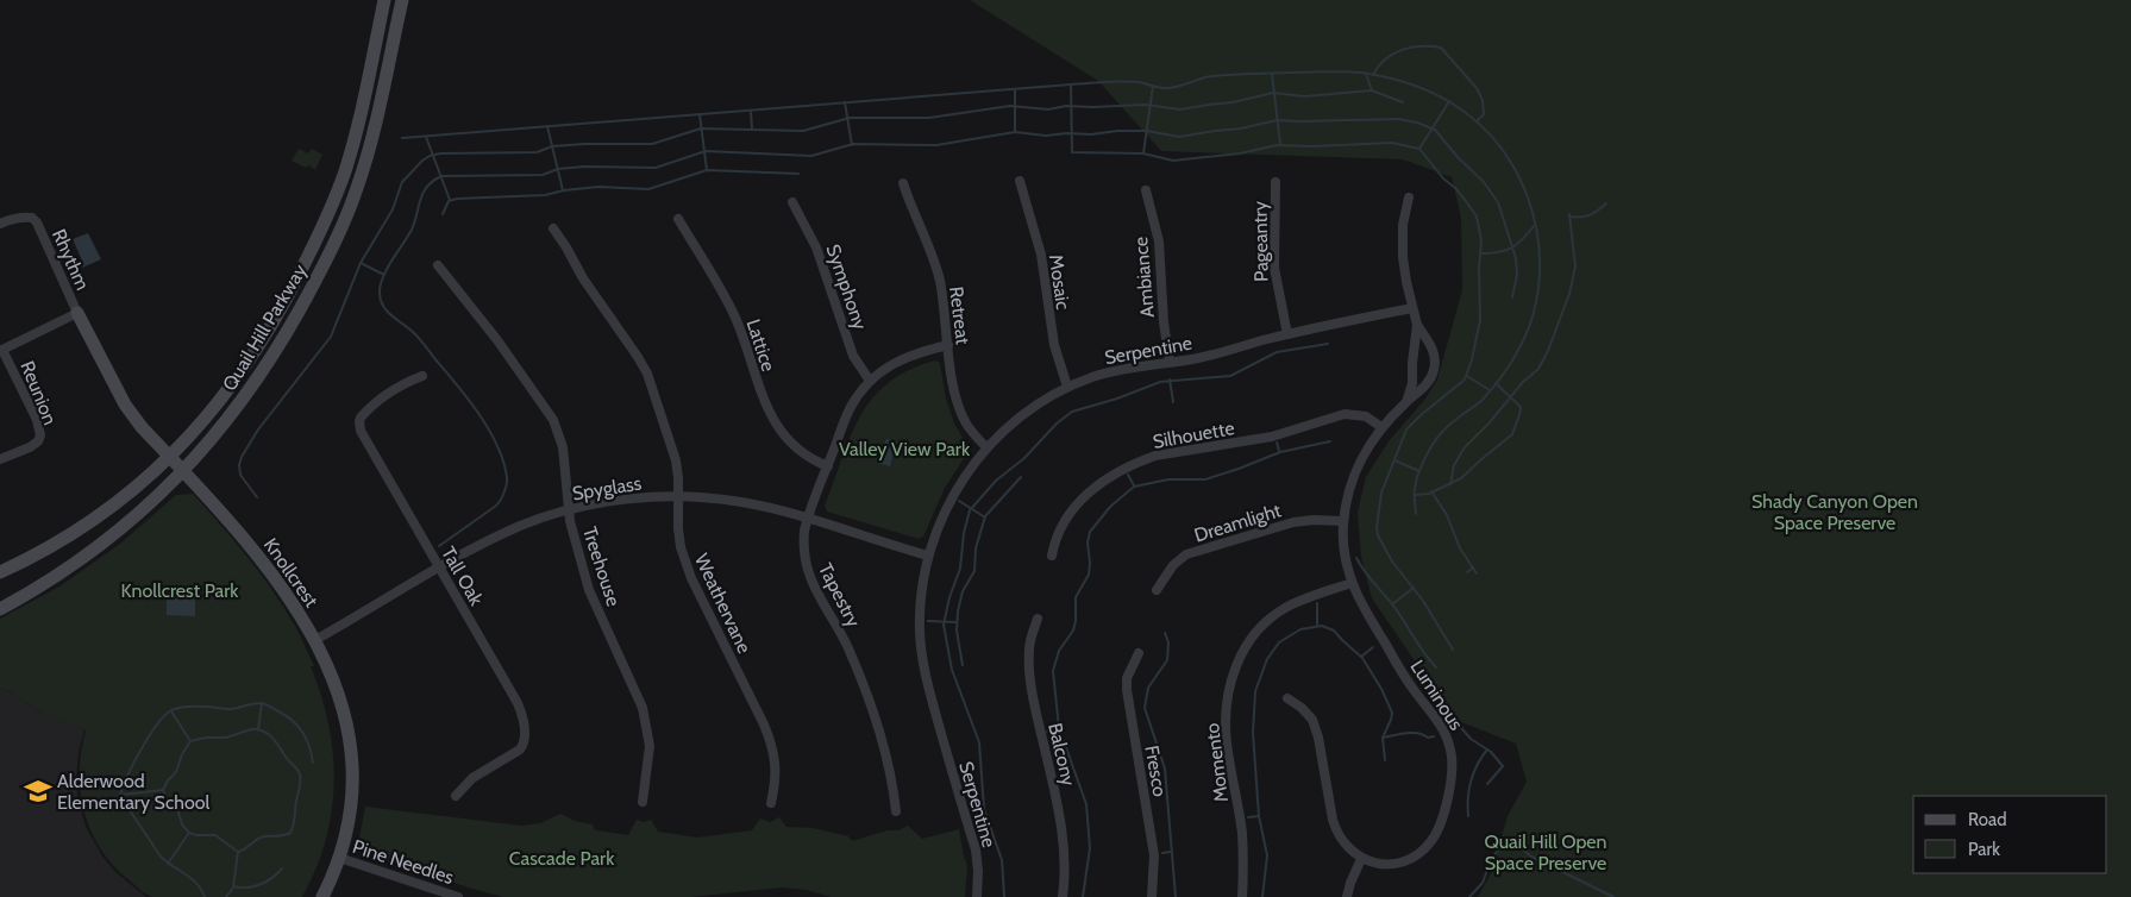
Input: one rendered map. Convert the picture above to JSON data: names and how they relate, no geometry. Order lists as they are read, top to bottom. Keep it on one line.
{"streets":{"main road":["Quail Hill Parkway","Knollcrest"],"street":["Pageantry","Rhythm","Ambiance","Mosaic","Symphony","Retreat","Lattice","Serpentine","Reunion","Silhouette","Spyglass","Dreamlight","Treehouse","Tall Oak","Tapestry","Weathervane","Luminous","Balcony","Momento","Fresco","Pine Needles"]},"crossings":[["Pageantry","Serpentine"],["Rhythm","Knollcrest"],["Ambiance","Serpentine"],["Mosaic","Serpentine"],["Symphony","Tapestry"],["Retreat","Serpentine"],["Retreat","Tapestry"],["Quail Hill Parkway","Knollcrest"],["Lattice","Tapestry"],["Serpentine","Spyglass"],["Serpentine","Luminous"],["Silhouette","Luminous"],["Spyglass","Treehouse"],["Spyglass","Knollcrest"],["Spyglass","Tall Oak"],["Spyglass","Tapestry"],["Spyglass","Weathervane"],["Dreamlight","Luminous"],["Knollcrest","Pine Needles"],["Luminous","Momento"]],"parks":["Valley View Park","Shady Canyon Open Space Preserve","Knollcrest Park","Quail Hill Open Space Preserve","Cascade Park"],"places":{"school or university":["Alderwood Elementary School"]},"legend":["Road","Park"]}
